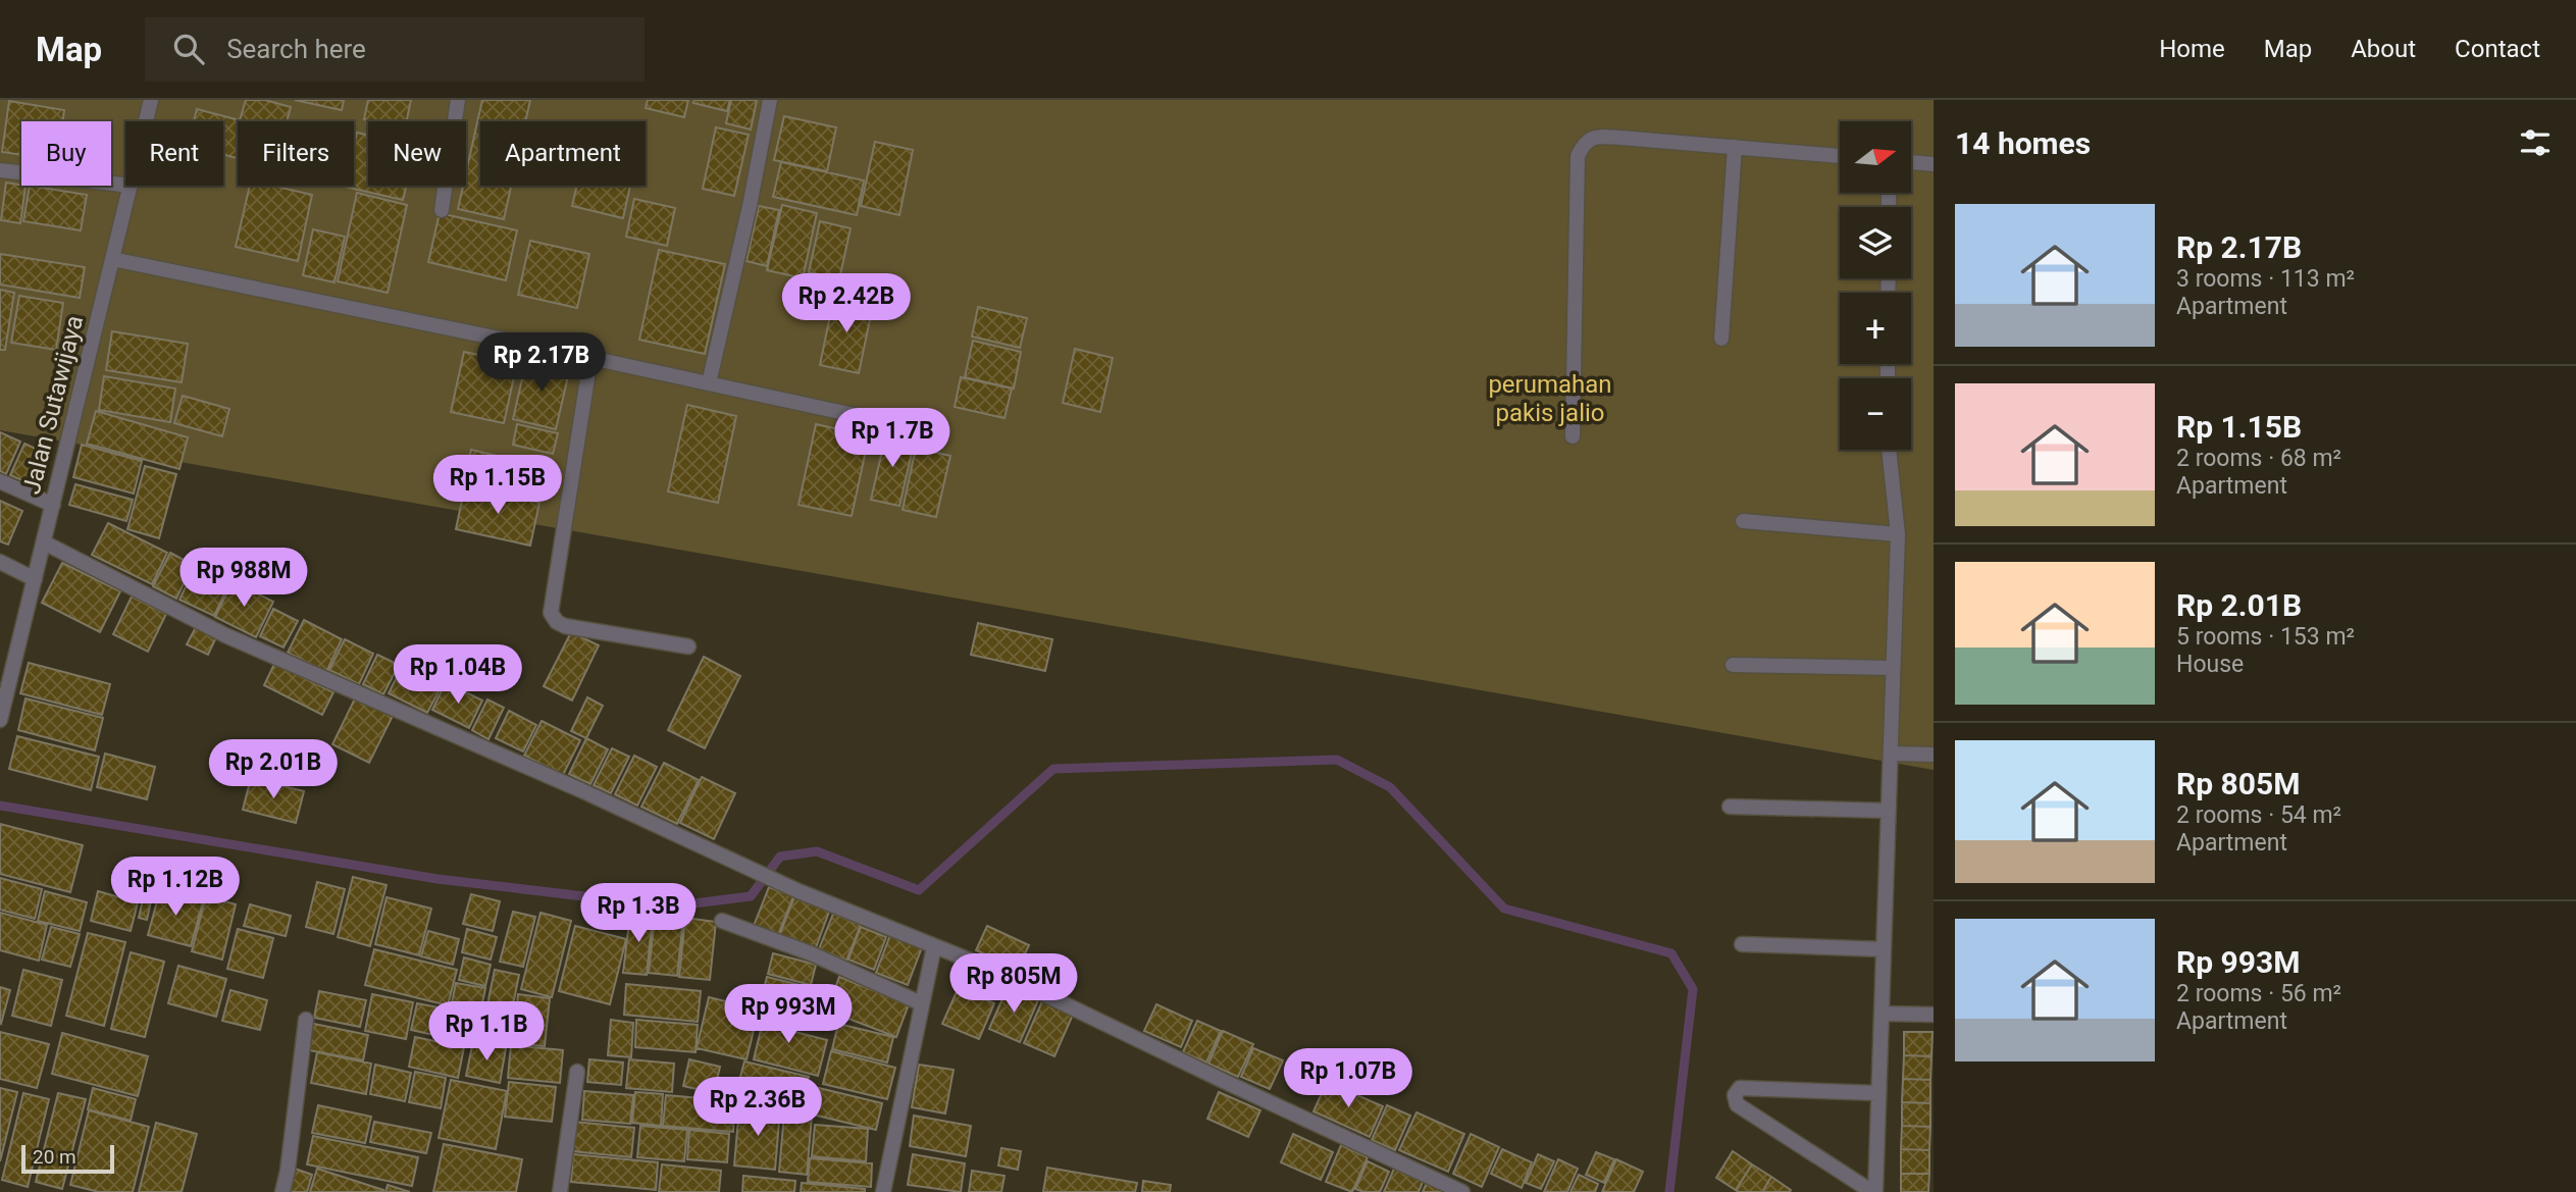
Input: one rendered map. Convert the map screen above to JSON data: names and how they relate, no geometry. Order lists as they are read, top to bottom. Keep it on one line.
{"streets":{"street":["Jalan Sutawijaya"]},"parks":["perumahan pakis jalio"],"scale_bar":"20 m","north":"right","page":{"header":"Map","search":"Search here","nav":["Home","Map","About","Contact"],"heading":"14 homes","map_buttons":["+","−"],"chip":["Buy","Rent","Filters","New","Apartment"],"list":[{"name":"Rp 2.17B","note":"3 rooms · 113 m² · Apartment"},{"name":"Rp 1.15B","note":"2 rooms · 68 m² · Apartment"},{"name":"Rp 2.01B","note":"5 rooms · 153 m² · House"},{"name":"Rp 805M","note":"2 rooms · 54 m² · Apartment"},{"name":"Rp 993M","note":"2 rooms · 56 m² · Apartment"}],"price":["Rp 2.42B","Rp 2.17B","Rp 1.7B","Rp 1.15B","Rp 988M","Rp 1.04B","Rp 2.01B","Rp 1.12B","Rp 1.3B","Rp 805M","Rp 993M","Rp 1.1B","Rp 1.07B","Rp 2.36B"],"scale":"20 m"}}
